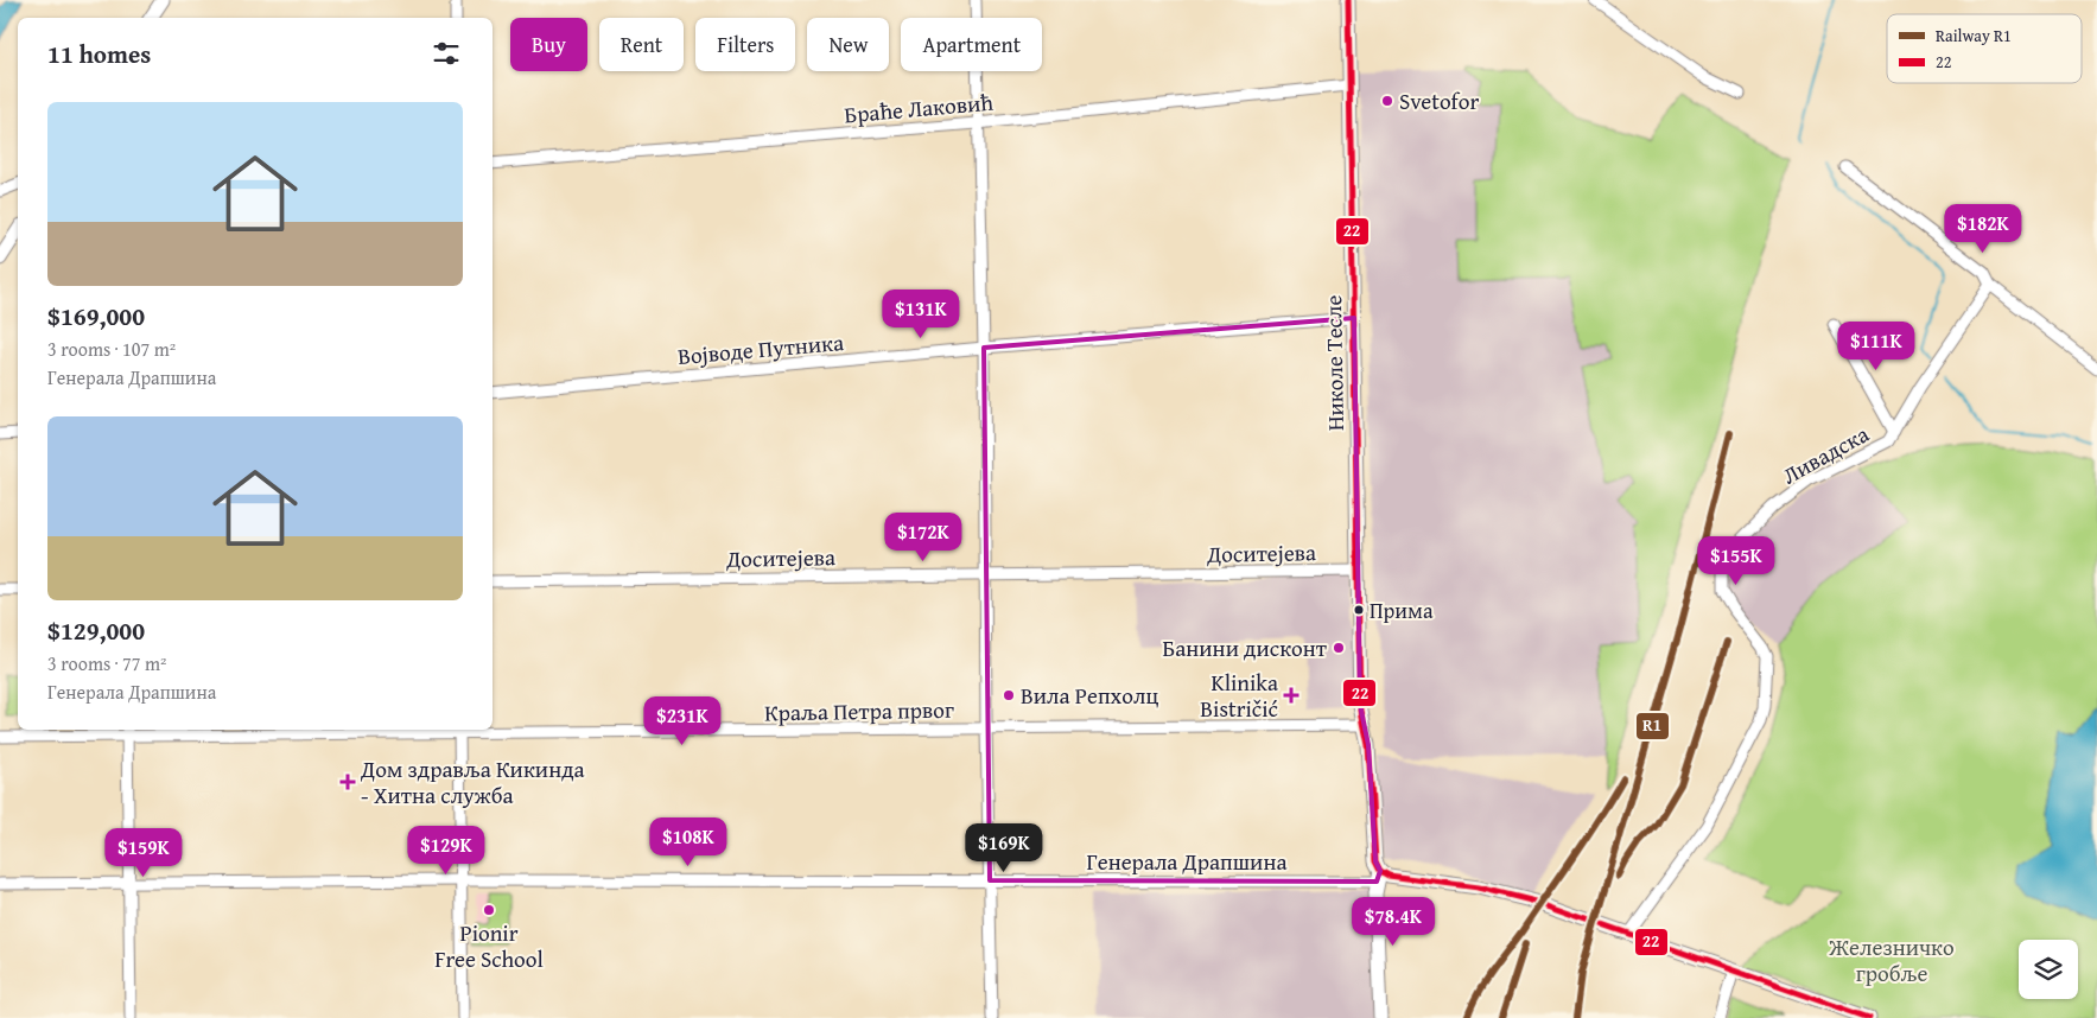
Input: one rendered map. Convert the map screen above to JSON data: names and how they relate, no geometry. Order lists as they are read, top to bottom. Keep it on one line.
{"streets":{"main road":["Николе Тесле"],"street":["Браће Лаковић","Војводе Путника","Ливадска","Доситејева","Краља Петра првог","Генерала Драпшина"]},"crossings":[["Браће Лаковић","Николе Тесле"],["Војводе Путника","Николе Тесле"],["Николе Тесле","Доситејева"],["Николе Тесле","Краља Петра првог"],["Николе Тесле","Генерала Драпшина"]],"parks":["Железничко гробље"],"places":{"other":["Svetofor","Прима","Банини дисконт","Вила Репхолц","Pionir Free School"],"health":["Klinika Bistričić","Дом здравља Кикинда - Хитна служба"]},"lines":["transit line 22","rail line R1"],"legend":["Railway R1","22"],"page":{"chip":["Buy","Rent","Filters","New","Apartment"],"heading":"11 homes","list":[{"name":"$169,000","note":"3 rooms · 107 m² · Генерала Драпшина"},{"name":"$129,000","note":"3 rooms · 77 m² · Генерала Драпшина"}],"price":["$182K","$131K","$111K","$172K","$155K","$231K","$108K","$169K","$129K","$159K","$78.4K"]}}
